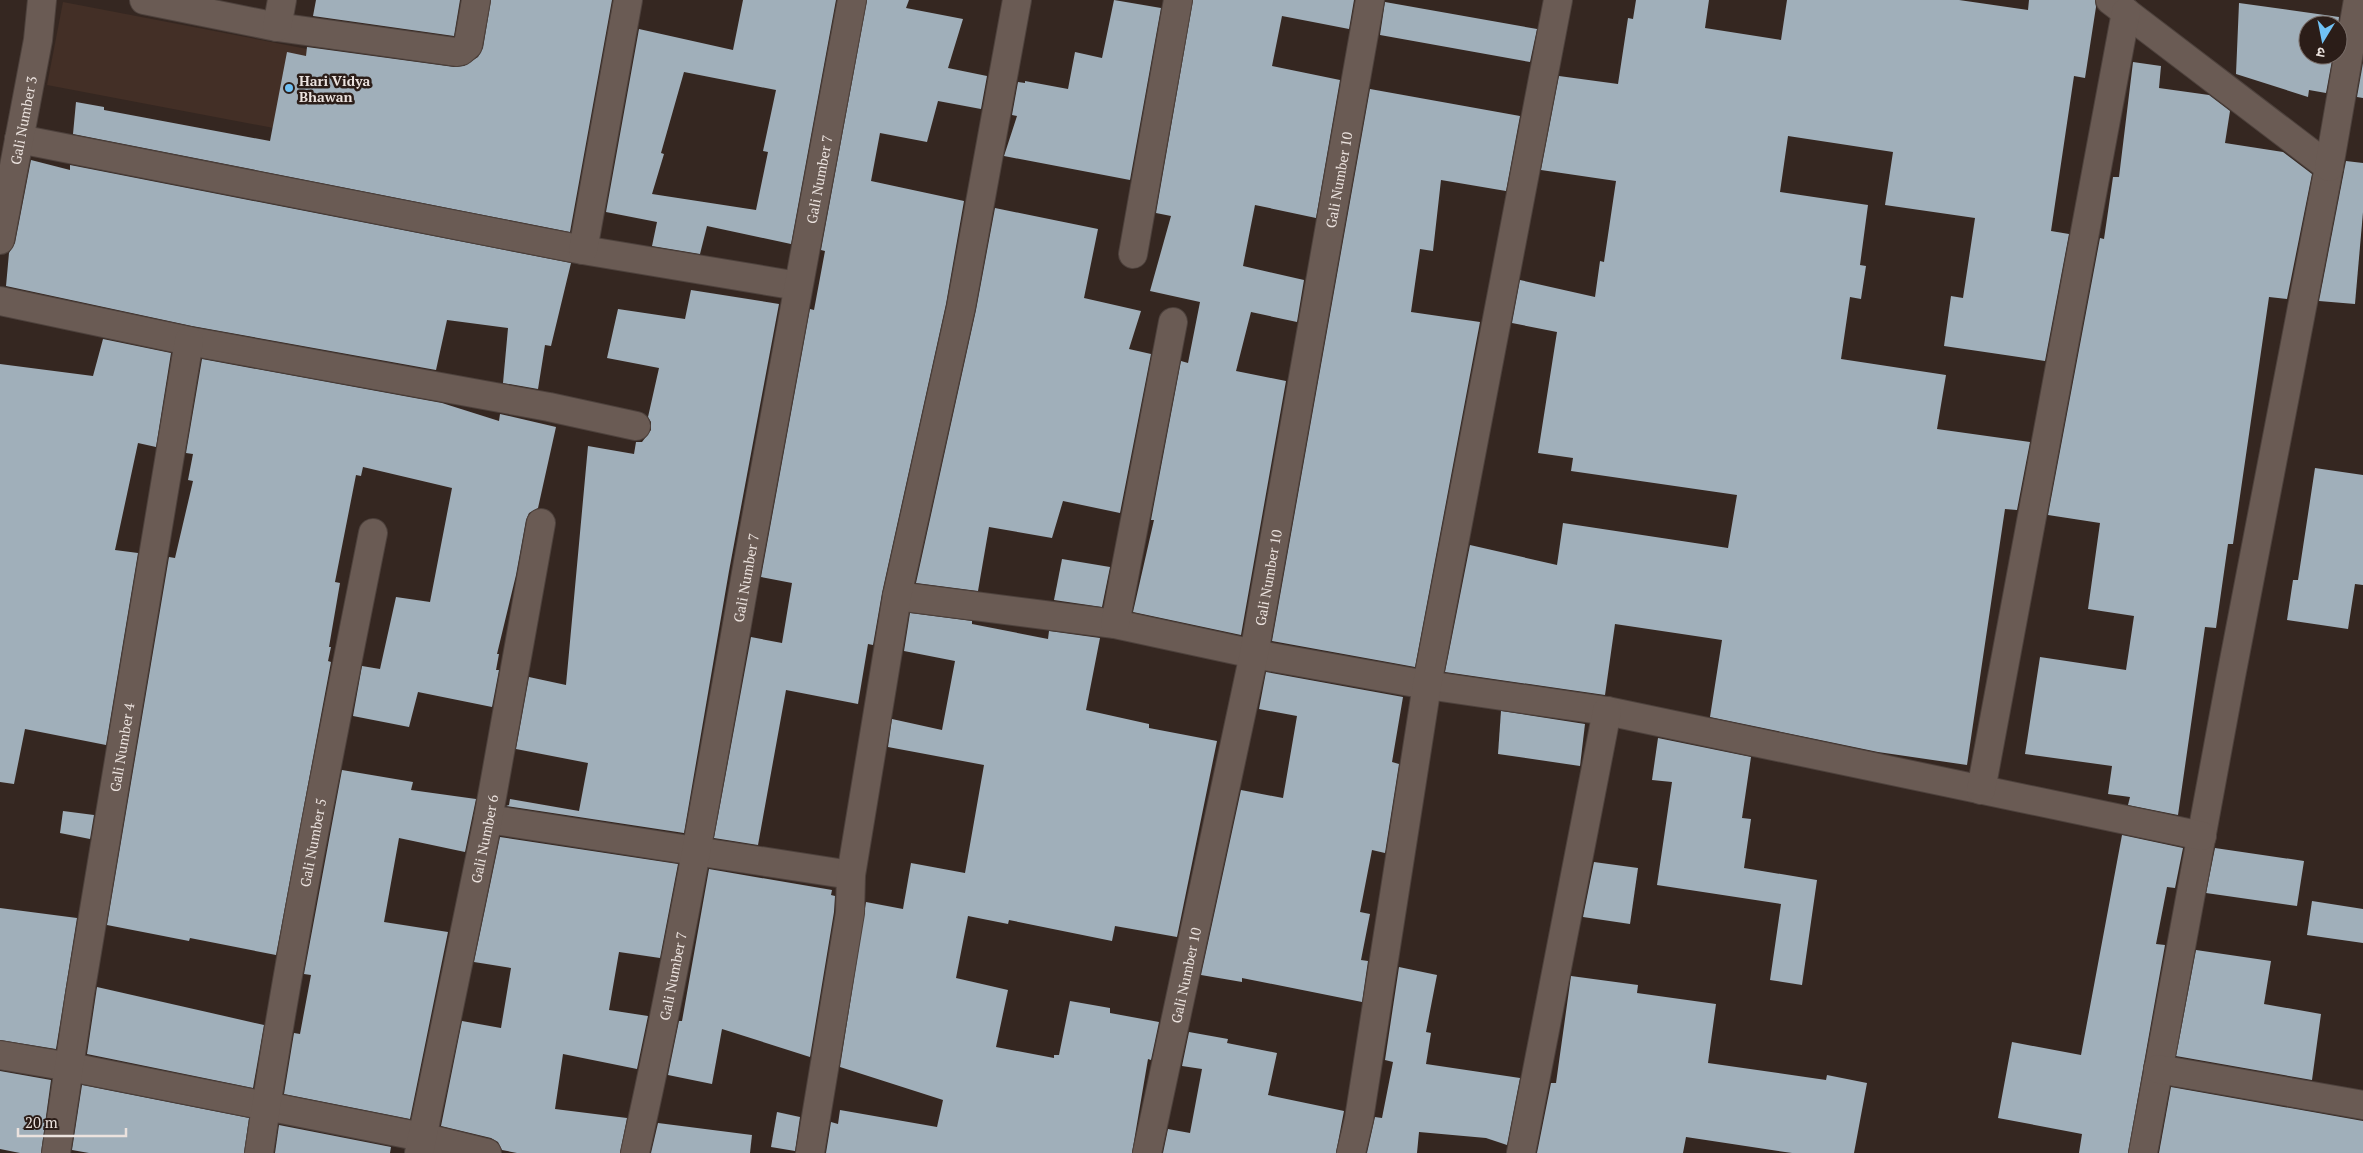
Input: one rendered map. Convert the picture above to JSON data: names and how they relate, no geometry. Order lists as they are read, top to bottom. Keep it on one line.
{"streets":{"street":["Gali Number 3","Gali Number 7","Gali Number 10","Gali Number 4","Gali Number 6","Gali Number 5"]},"places":["Hari Vidya Bhawan"],"scale_bar":"20 m","north":"bottom"}
